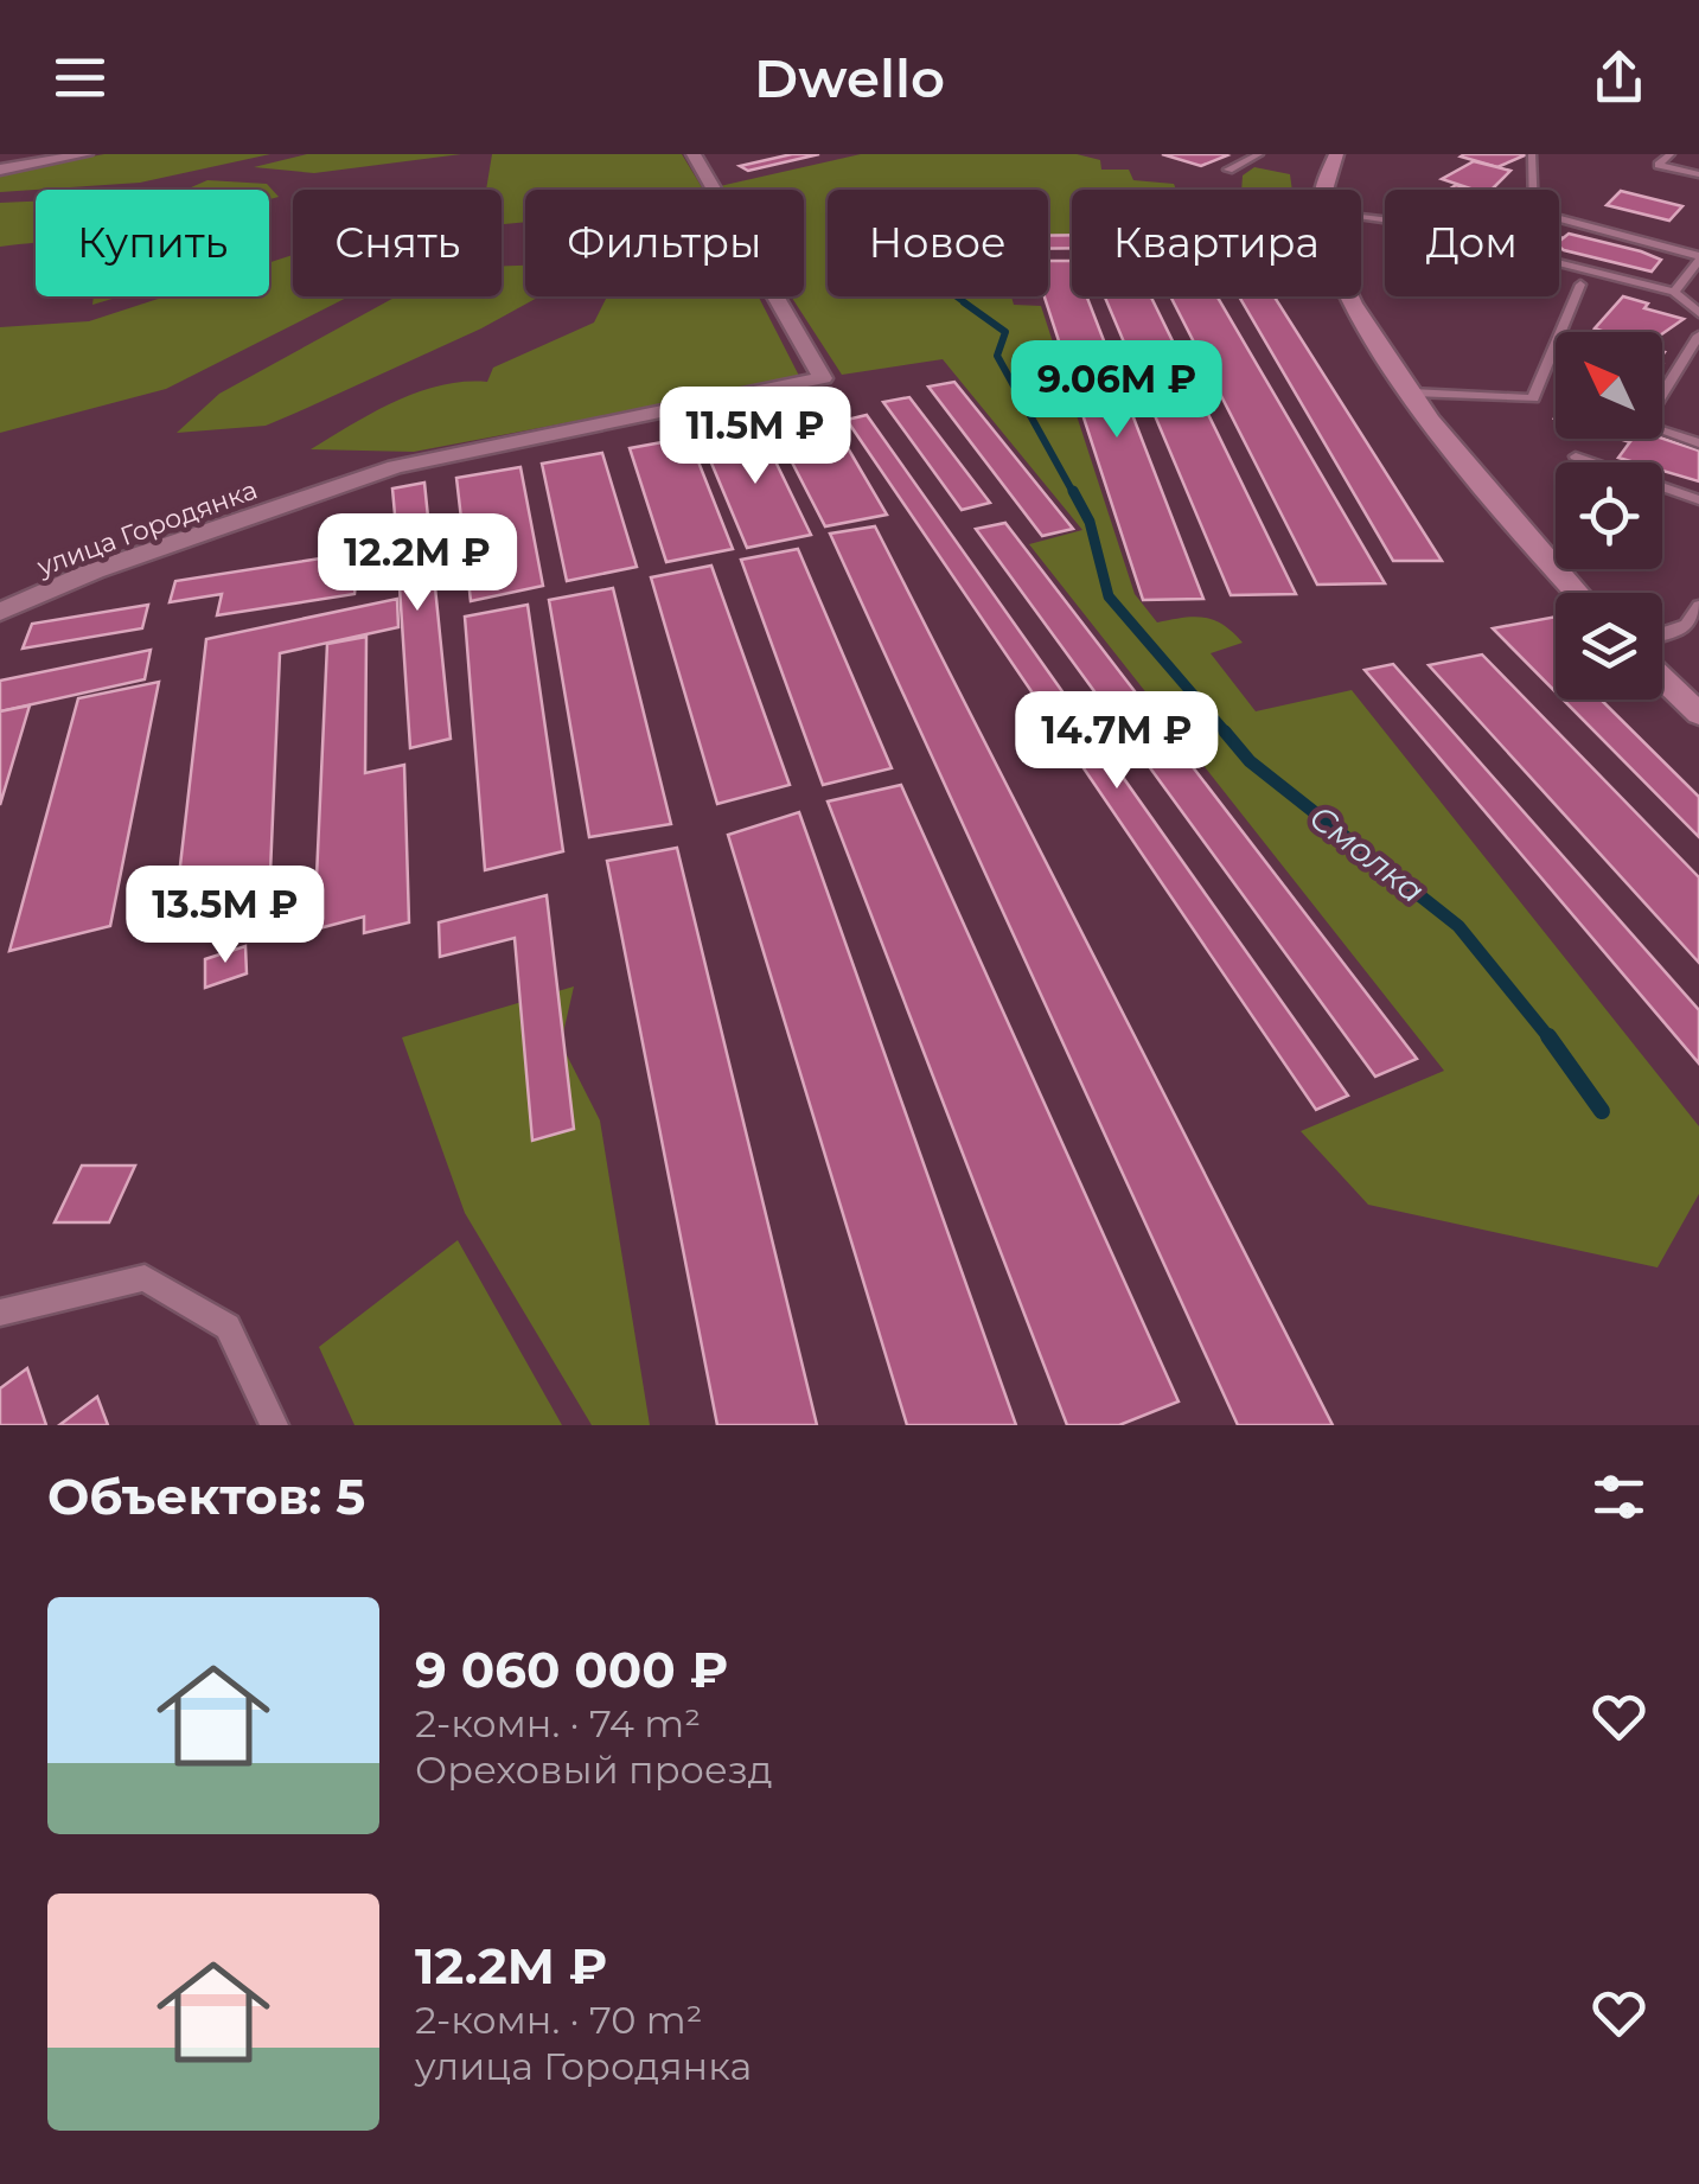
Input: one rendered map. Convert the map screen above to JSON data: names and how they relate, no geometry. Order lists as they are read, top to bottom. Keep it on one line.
{"streets":{"street":["улица Городянка"]},"water":["Смолка"],"north":"top left","page":{"header":"Dwello","chip":["Купить","Снять","Фильтры","Новое","Квартира","Дом"],"price":["9.06M ₽","11.5M ₽","12.2M ₽","14.7M ₽","13.5M ₽"],"heading":"Объектов: 5","list":[{"name":"9 060 000 ₽","note":"2-комн. · 74 m² · Ореховый проезд"},{"name":"12.2M ₽","note":"2-комн. · 70 m² · улица Городянка"}]}}
